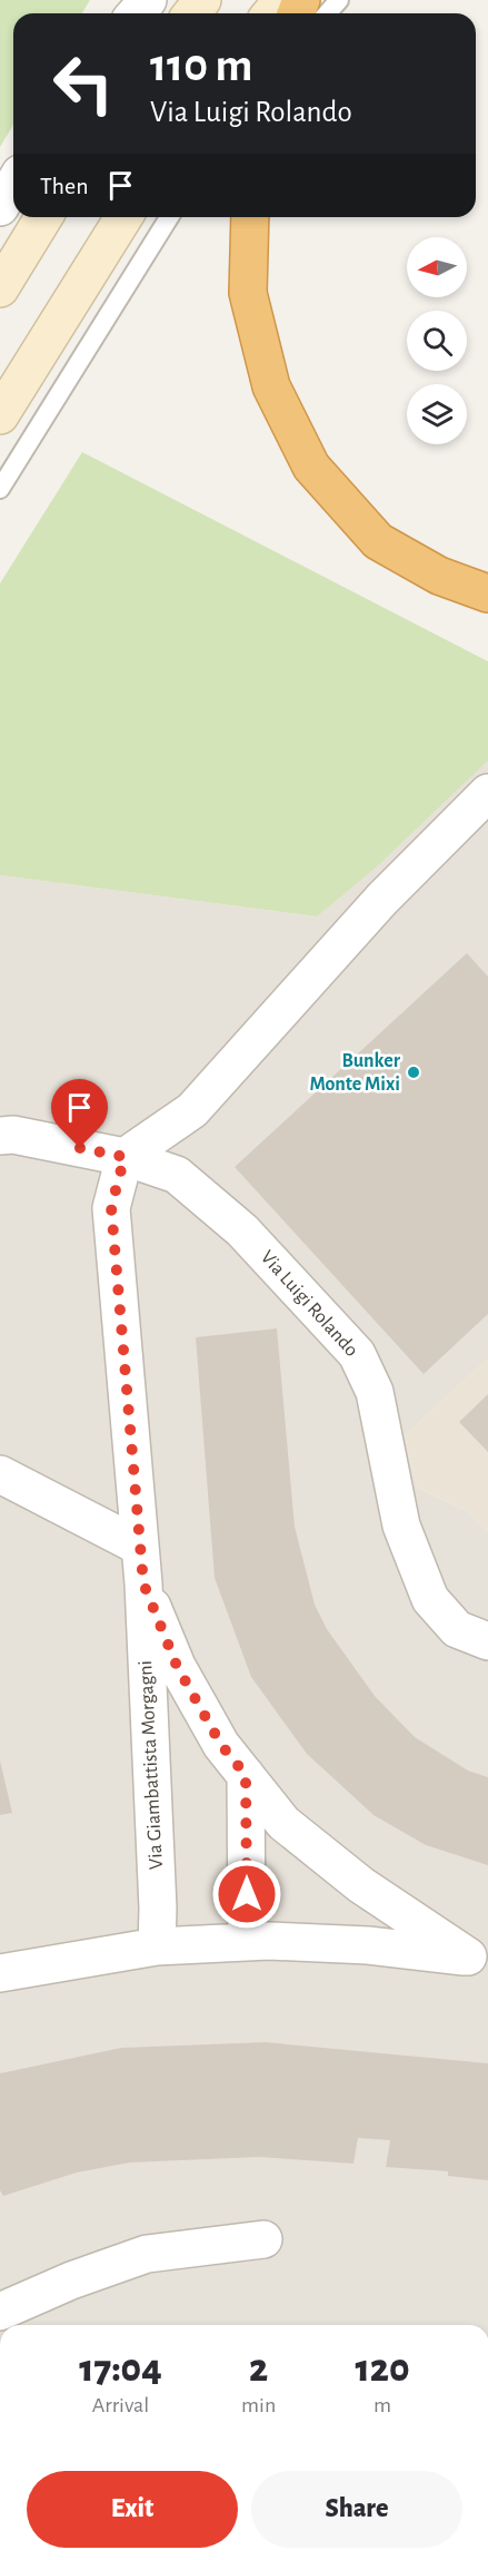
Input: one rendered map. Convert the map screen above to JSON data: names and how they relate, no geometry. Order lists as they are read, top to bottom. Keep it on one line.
{"streets":{"street":["Via Luigi Rolando","Via Giambattista Morgagni"]},"crossings":[["Via Luigi Rolando","Via Giambattista Morgagni"]],"places":["Bunker Monte Mixi"],"north":"left","page":{"turn":["110 m","Via Luigi Rolando"],"then":"Then","eta":["17:04","Arrival","2","min","120","m"],"buttons":["Exit","Share"]}}
